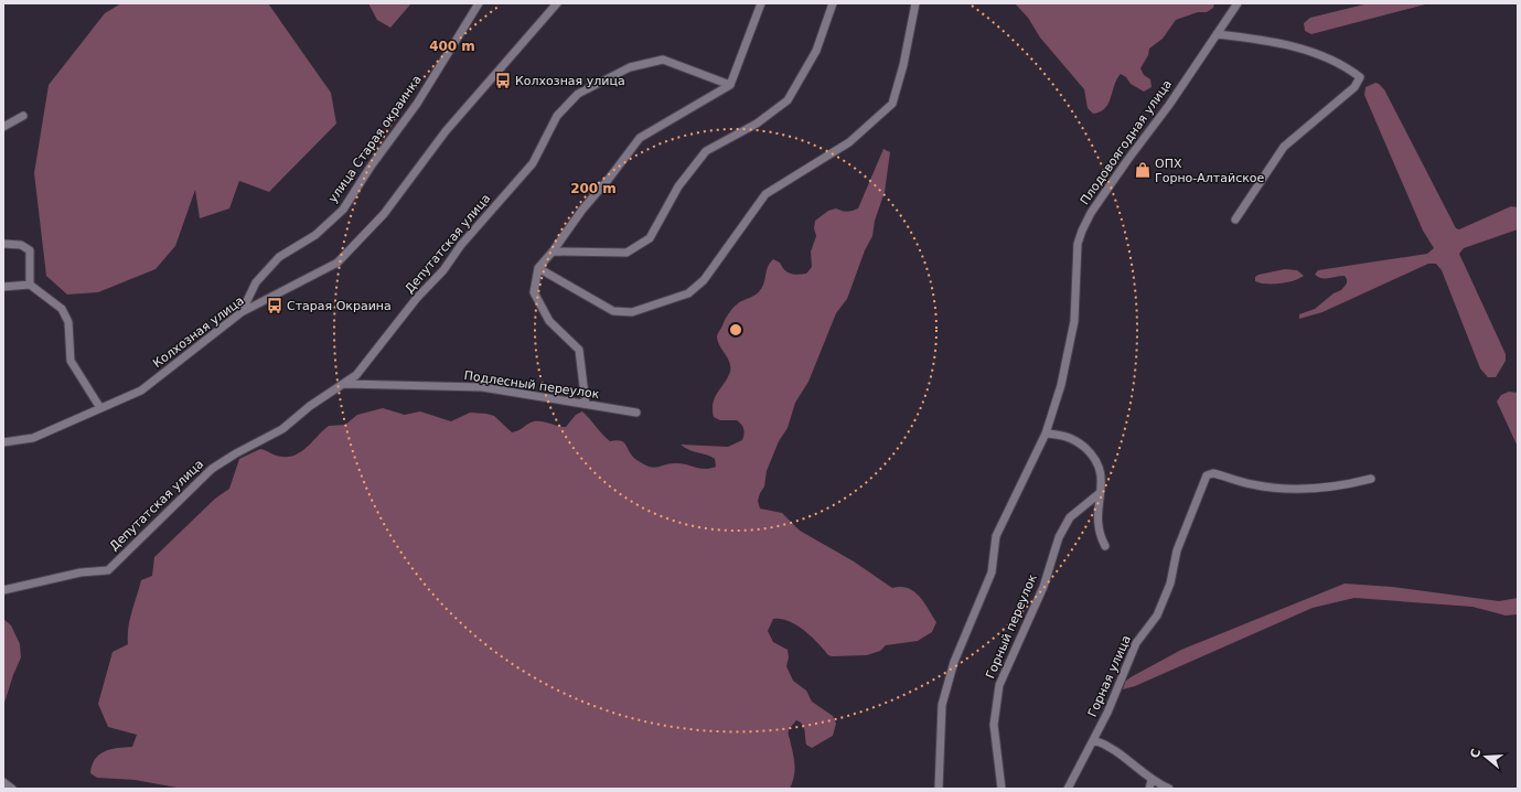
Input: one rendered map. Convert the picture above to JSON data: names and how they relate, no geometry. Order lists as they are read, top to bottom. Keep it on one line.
{"streets":{"street":["улица Старая окраинка","Плодовоягодная улица","Депутатская улица","Колхозная улица","Подлесный переулок","Горный переулок","Горная улица"]},"crossings":[["улица Старая окраинка","Колхозная улица"],["Депутатская улица","Подлесный переулок"]],"places":{"bus stop":["Колхозная улица","Старая Окраина"],"shop":["ОПХ Горно-Алтайское"]},"north":"left","rings":["400 m","200 m"]}
